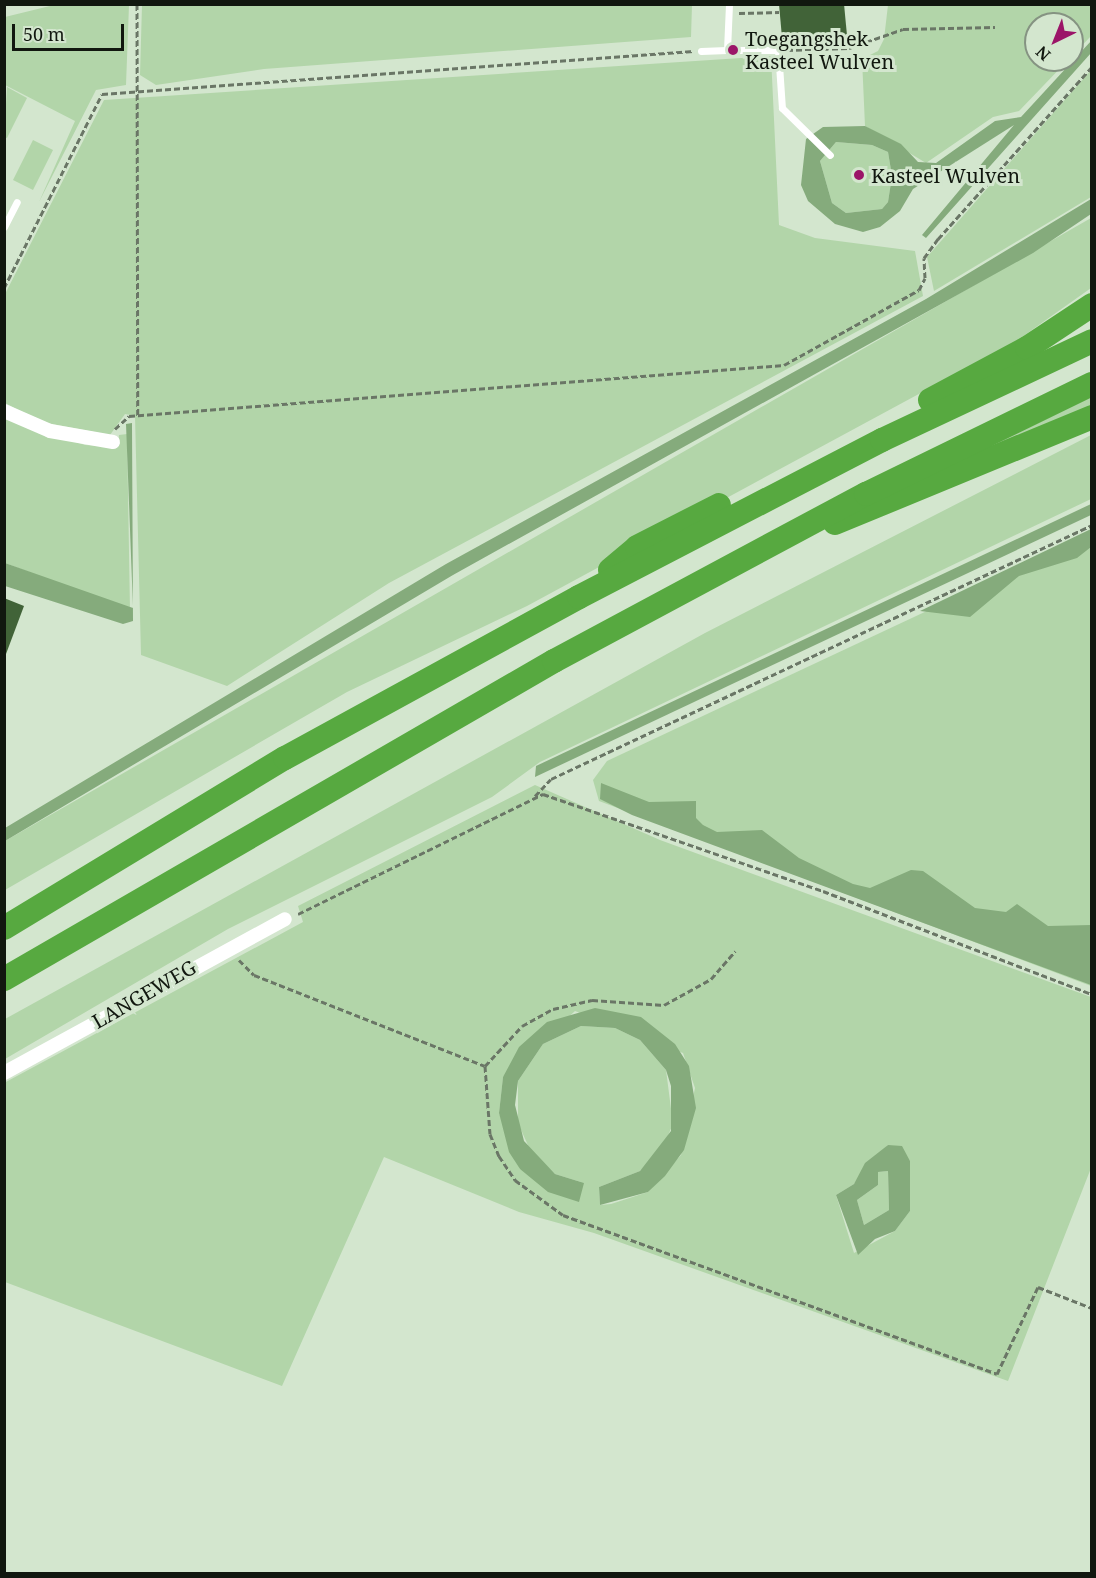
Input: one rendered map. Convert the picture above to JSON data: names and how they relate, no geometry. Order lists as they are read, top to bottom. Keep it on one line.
{"streets":{"street":["LANGEWEG"]},"places":["Toegangshek Kasteel Wulven","Kasteel Wulven"],"scale_bar":"50 m","north":"bottom left"}
